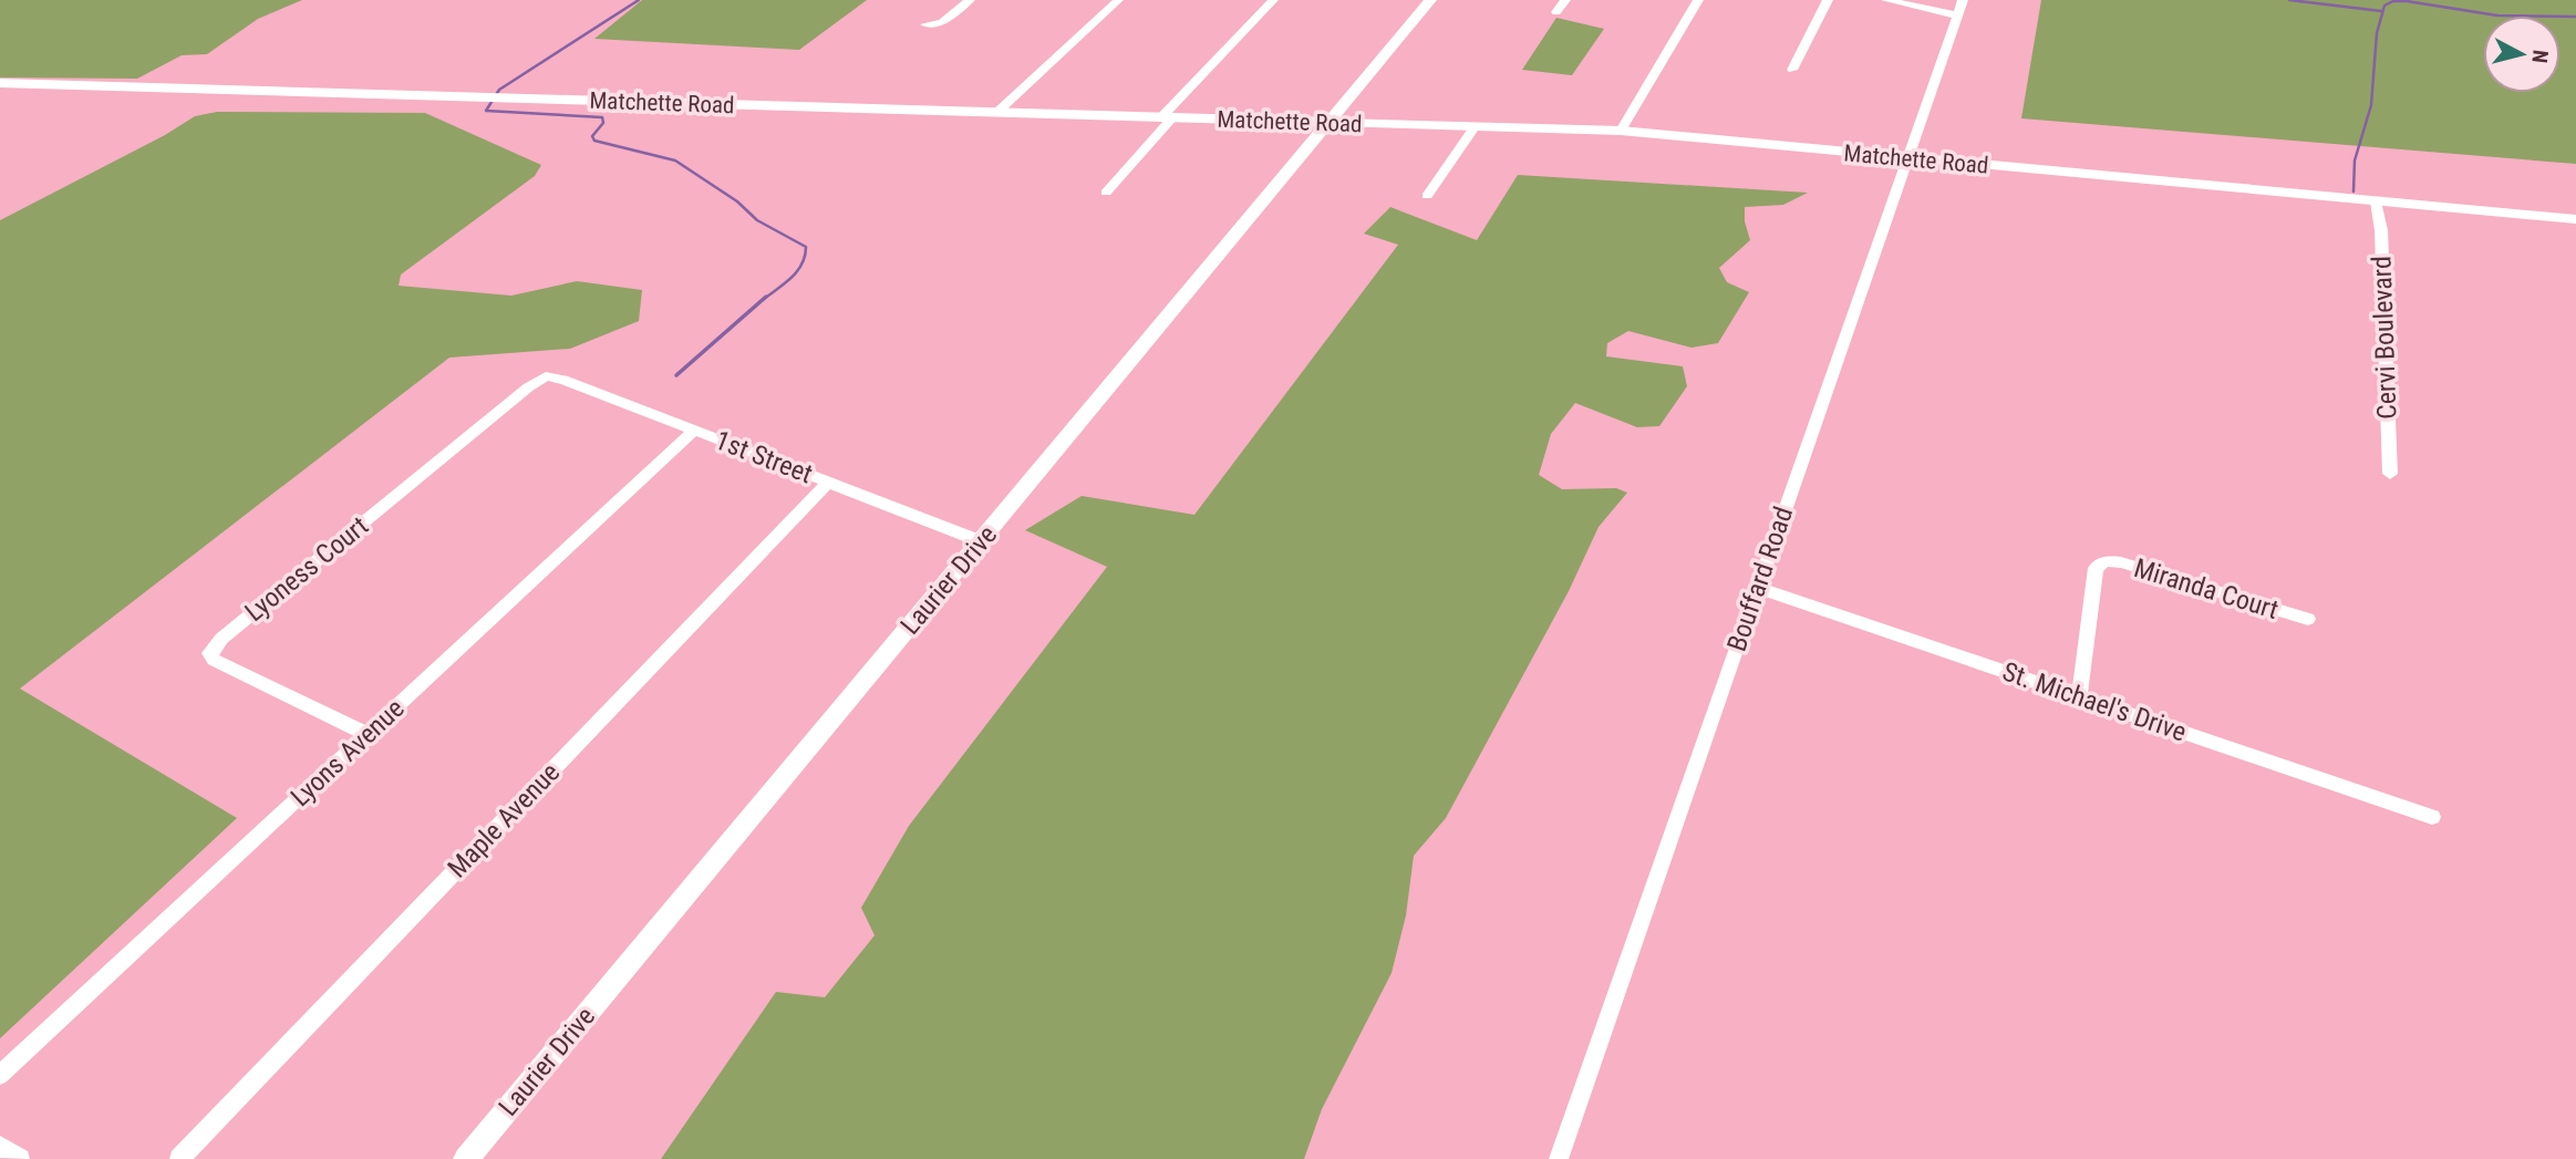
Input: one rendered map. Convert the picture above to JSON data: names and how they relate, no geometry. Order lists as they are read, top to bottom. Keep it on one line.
{"streets":{"street":["Matchette Road","Cervi Boulevard","1st Street","Lyoness Court","Bouffard Road","Laurier Drive","Miranda Court","St. Michael's Drive","Lyons Avenue","Maple Avenue"]},"crossings":[["Matchette Road","Cervi Boulevard"],["Matchette Road","Bouffard Road"],["Matchette Road","Laurier Drive"],["1st Street","Lyoness Court"],["1st Street","Laurier Drive"],["1st Street","Lyons Avenue"],["1st Street","Maple Avenue"],["Lyoness Court","Lyons Avenue"],["Bouffard Road","St. Michael's Drive"],["Miranda Court","St. Michael's Drive"]],"north":"right"}
